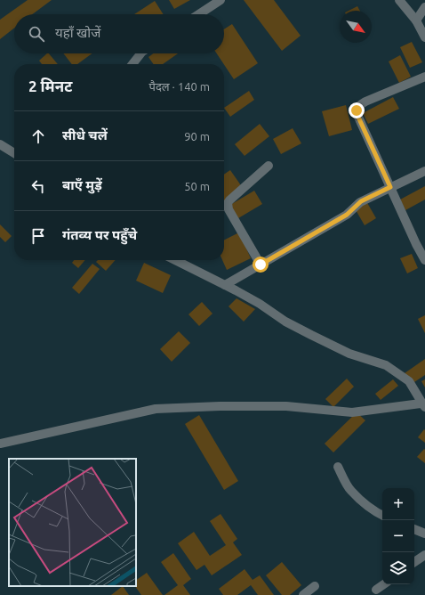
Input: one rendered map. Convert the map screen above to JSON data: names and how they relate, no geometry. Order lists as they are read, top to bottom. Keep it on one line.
{"north":"bottom right","page":{"search":"यहाँ खोजें","heading":["2 मिनट","पैदल · 140 m"],"list":[["सीधे चलें","90 m"],["बाएँ मुड़ें","50 m"],"गंतव्य पर पहुँचे"],"map_buttons":["+","−"]}}
